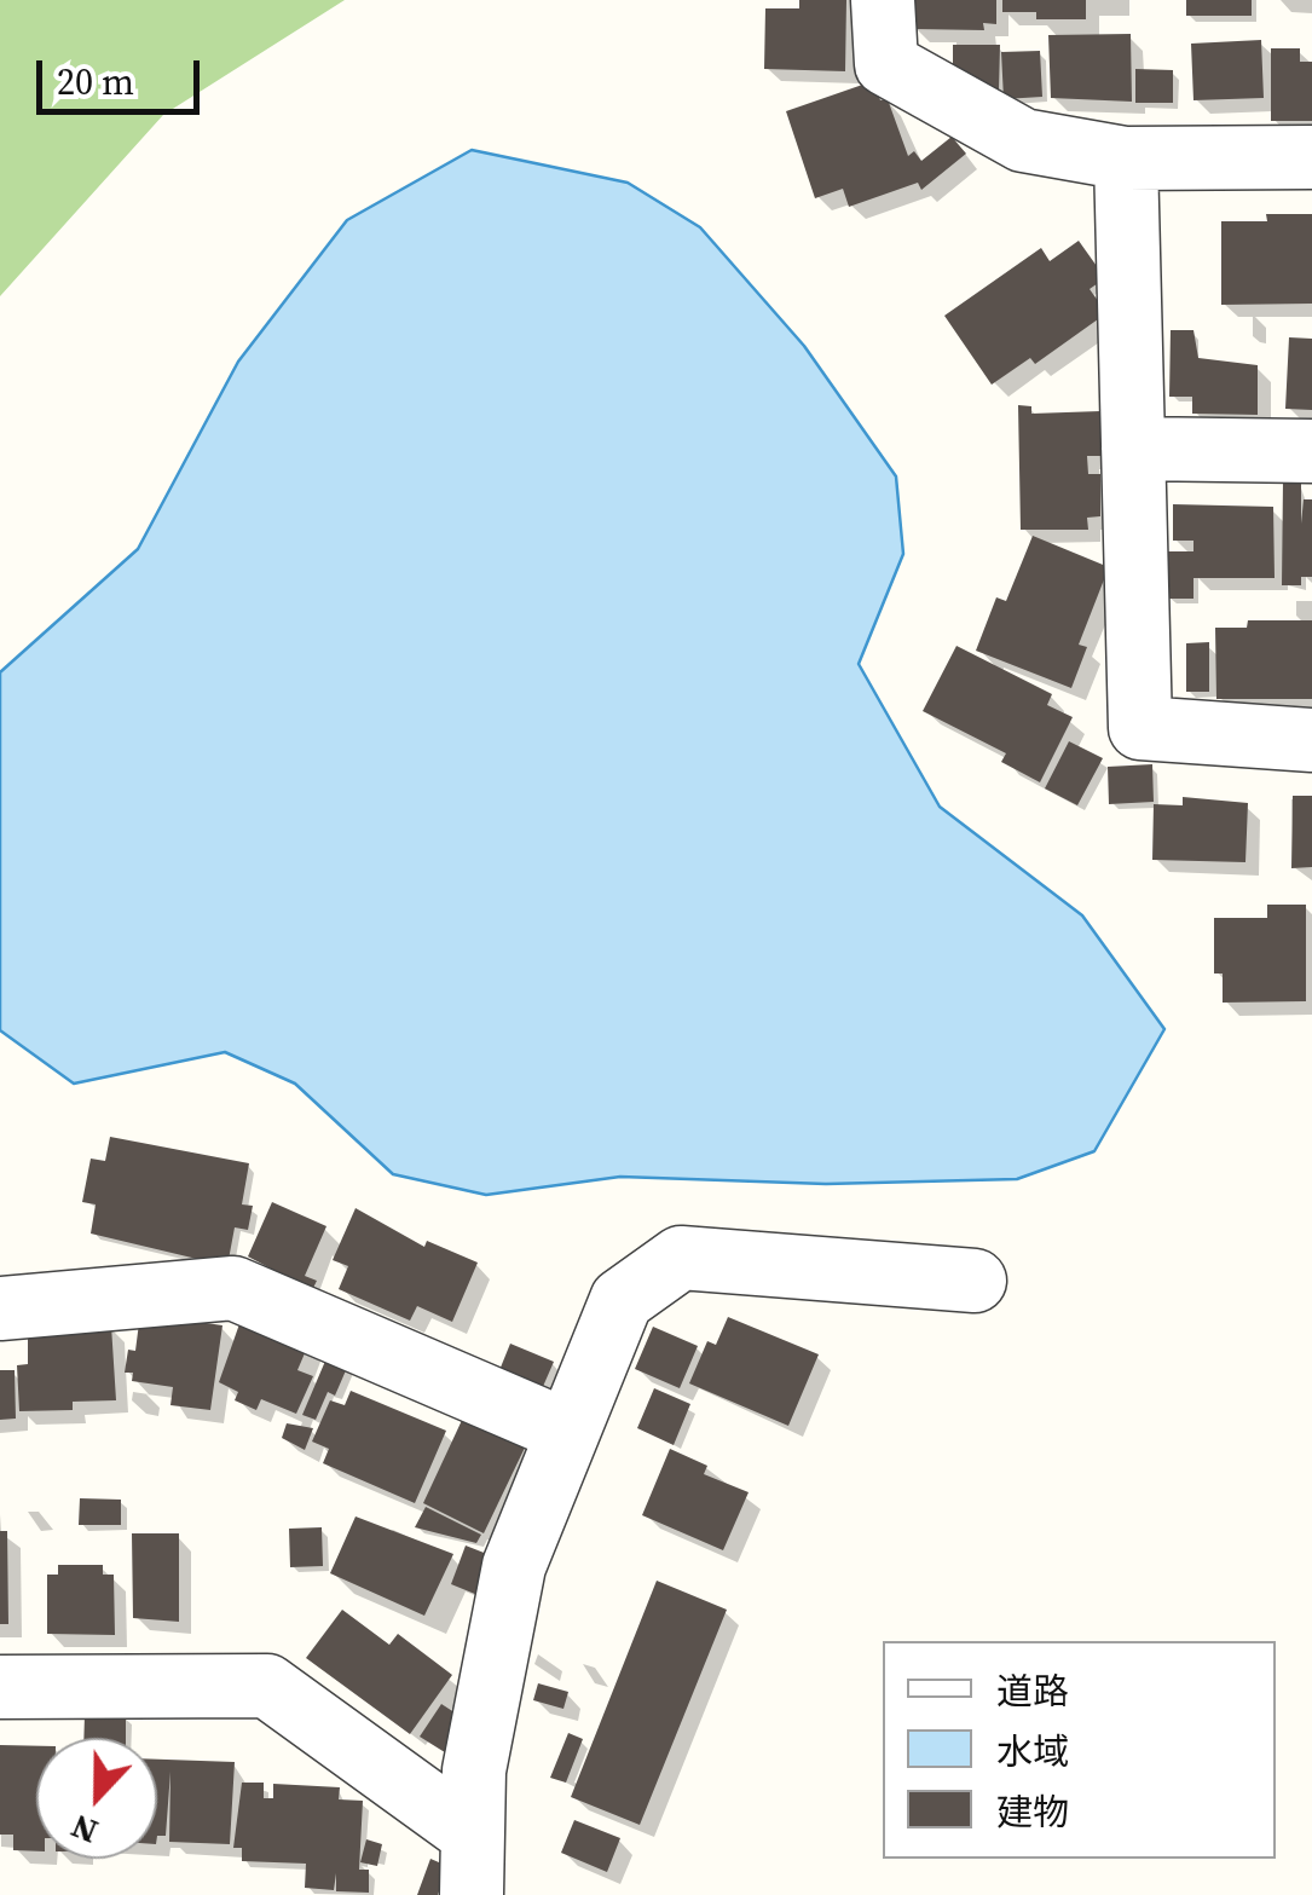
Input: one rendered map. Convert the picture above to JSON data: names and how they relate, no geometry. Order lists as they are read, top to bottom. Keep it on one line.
{"legend":["道路","水域","建物"],"scale_bar":"20 m","north":"bottom"}
